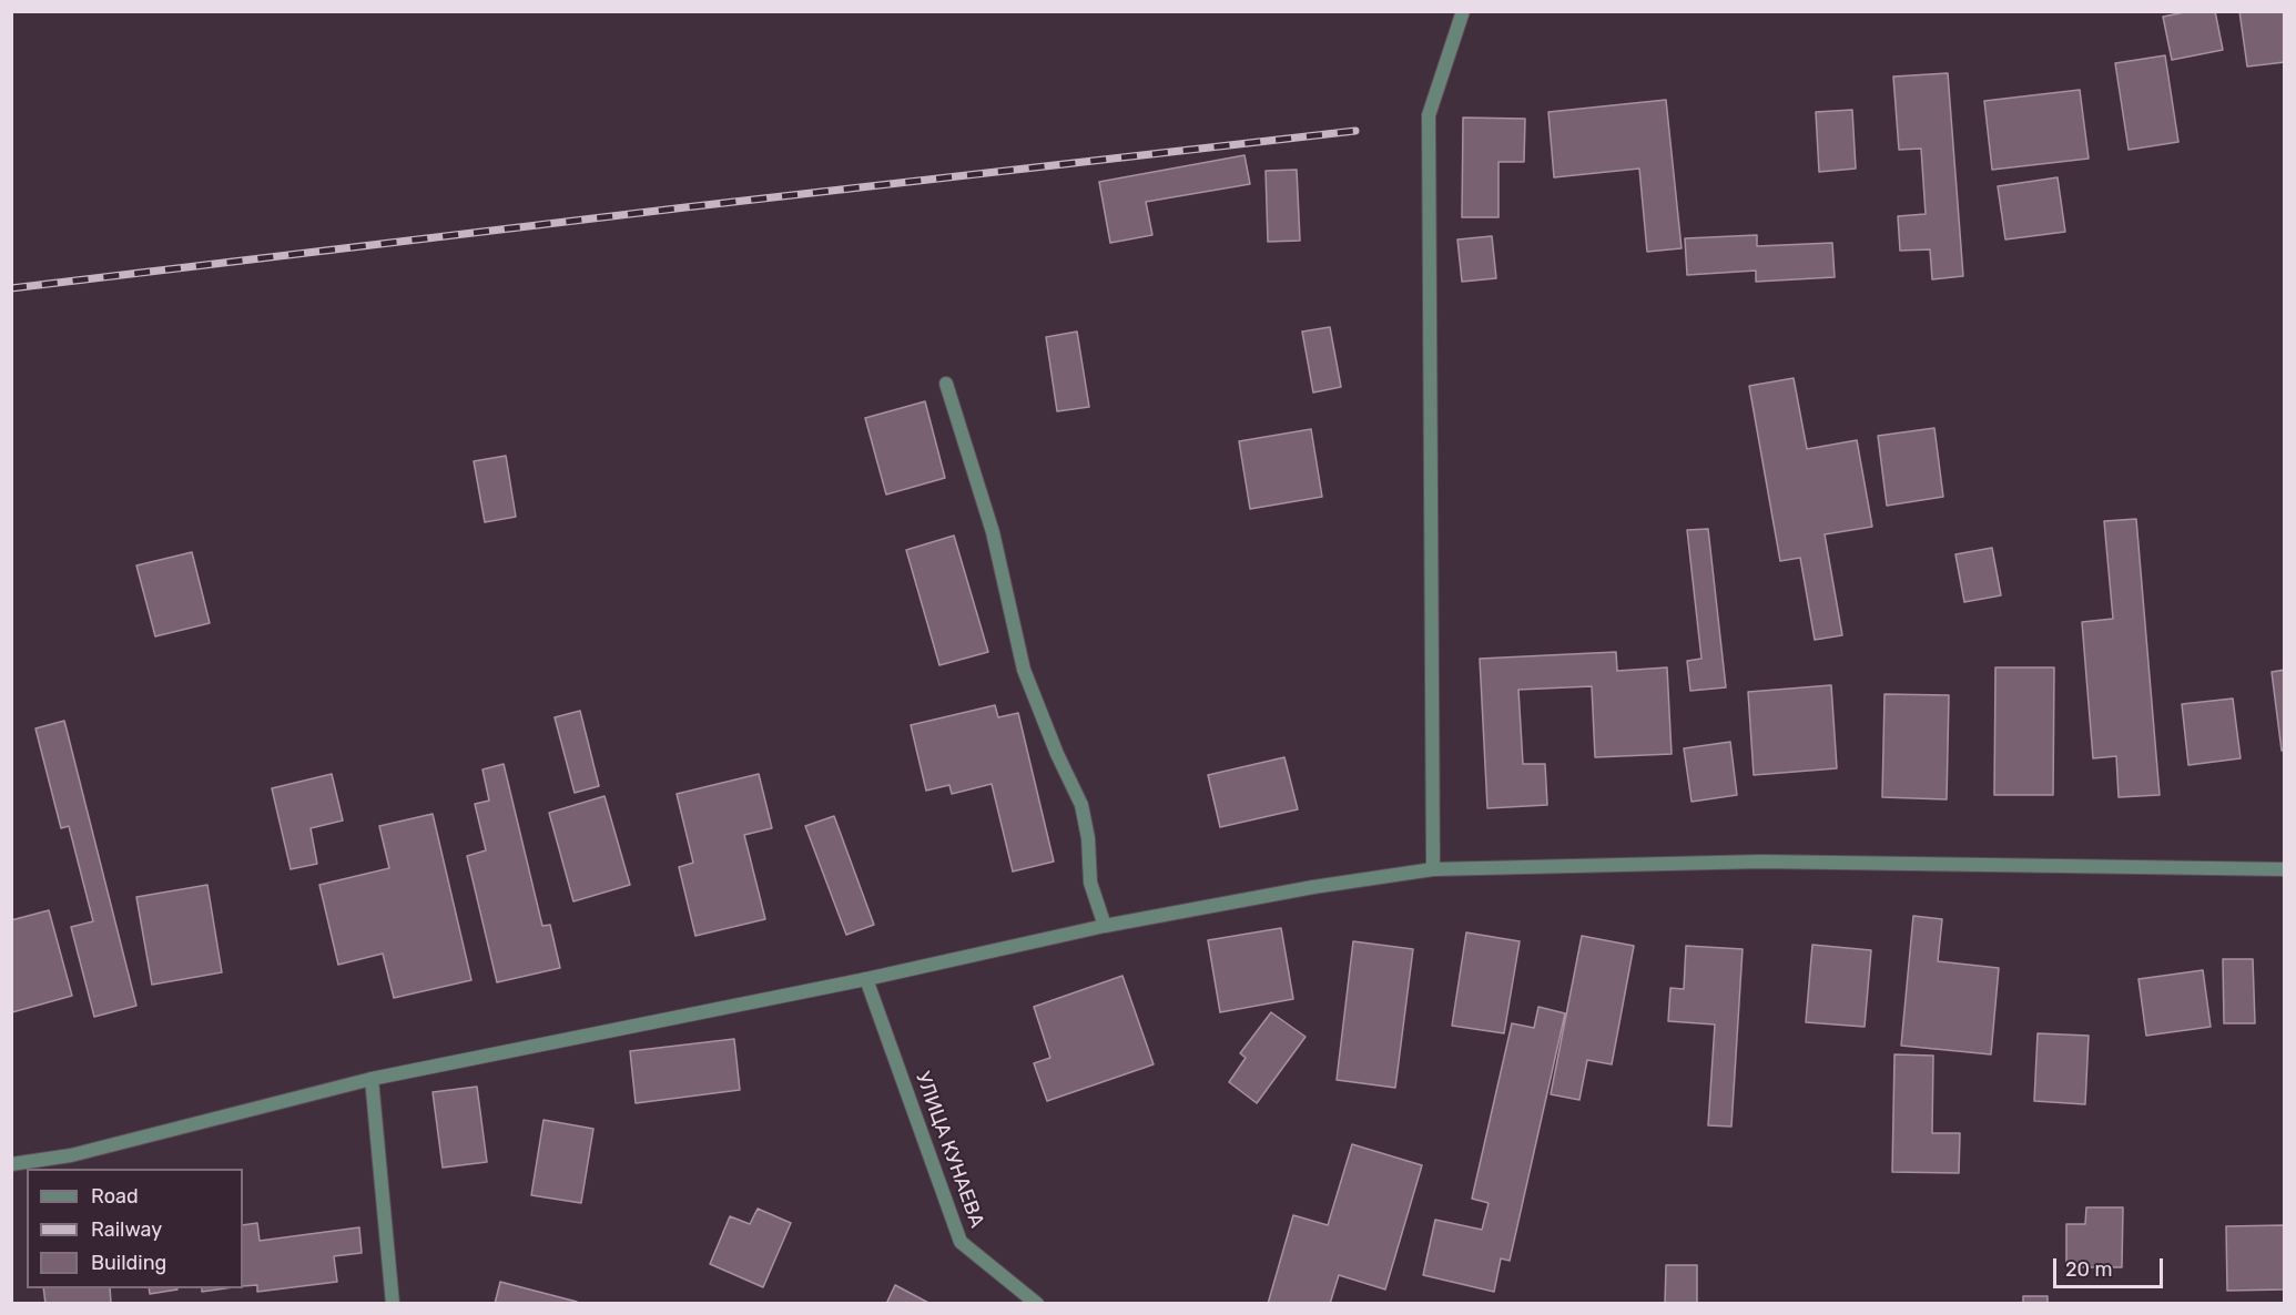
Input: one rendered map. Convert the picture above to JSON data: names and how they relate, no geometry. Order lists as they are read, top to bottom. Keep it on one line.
{"streets":{"street":["УЛИЦА КУНАЕВА"]},"legend":["Road","Railway","Building"],"scale_bar":"20 m"}
